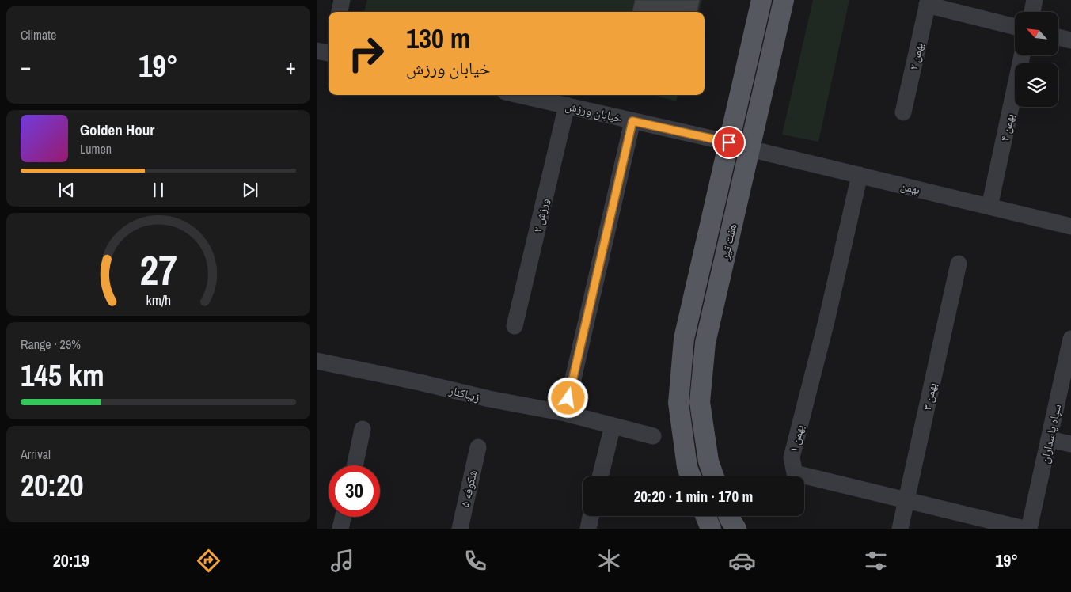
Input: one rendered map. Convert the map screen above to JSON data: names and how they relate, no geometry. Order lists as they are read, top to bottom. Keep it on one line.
{"streets":{"main road":["هفت تیر"],"street":["بهمن ۲","خیابان ورزش","بهمن ۴","بهمن","ورزش ۲","زیباکنار","بهمن ۳","سپاه پاسداران","بهمن ۱","شکوفه ۵"]},"crossings":[["خیابان ورزش","ورزش ۲"],["خیابان ورزش","هفت تیر"],["بهمن ۴","بهمن"],["بهمن","هفت تیر"],["بهمن","بهمن ۱"],["بهمن ۳","بهمن ۱"]],"north":"top left","page":{"tile":["Climate",["Range · 29%","145 km"],["Arrival","20:20"]],"turn":["130 m","خیابان ورزش"],"heat":["−","19°","+"],"song":["Golden Hour","Lumen"],"limit":"30","trip":"20:20 · 1 min · 170 m","tabs":["20:19","19°"],"gauge":["27","km/h"]}}
